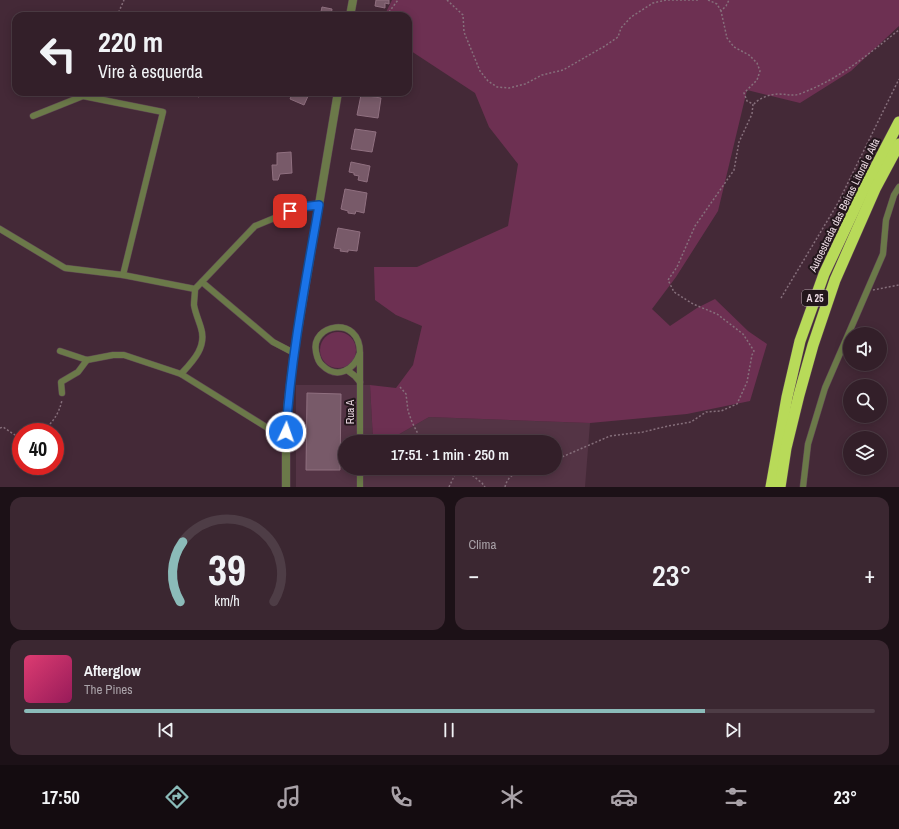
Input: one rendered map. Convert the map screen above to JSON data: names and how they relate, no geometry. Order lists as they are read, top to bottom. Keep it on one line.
{"streets":{"highway":["Autoestrada das Beiras Litoral e Alta","A 25"],"street":["Rua A"]},"page":{"turn":["220 m","Vire à esquerda"],"limit":"40","trip":"17:51 · 1 min · 250 m","tile":"Clima","heat":["−","23°","+"],"song":["Afterglow","The Pines"],"tabs":["17:50","23°"],"gauge":["39","km/h"]}}
